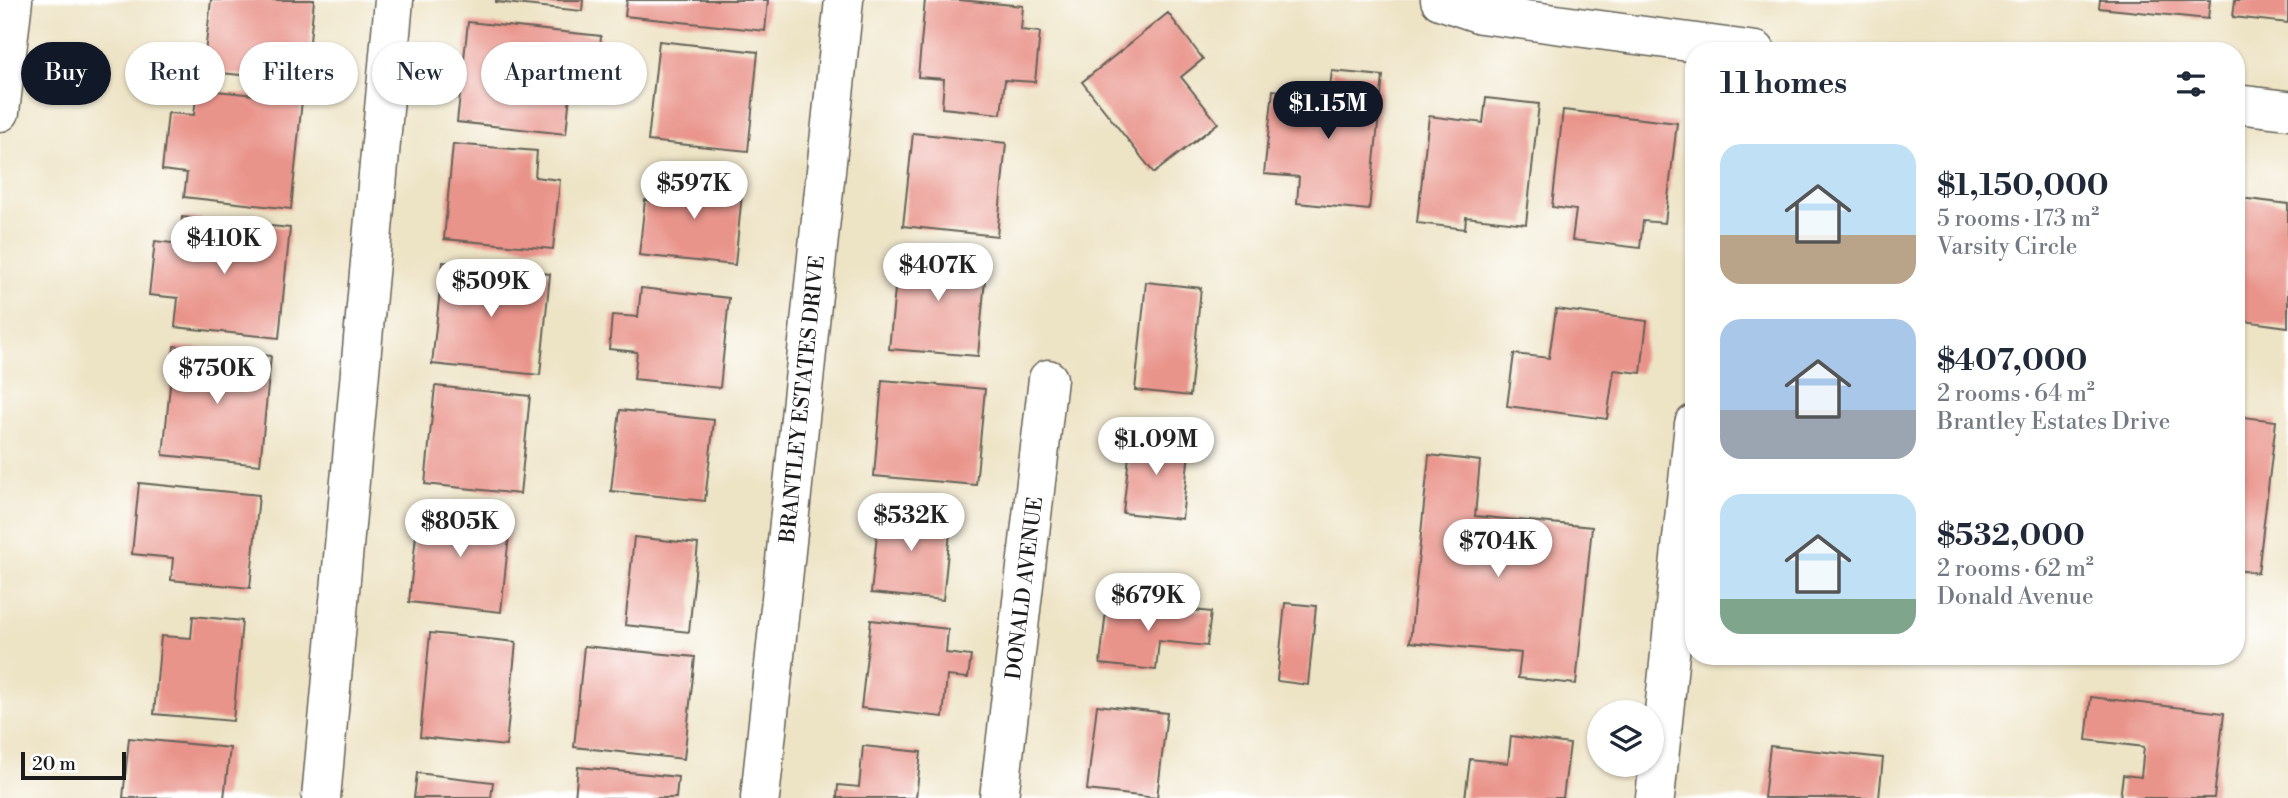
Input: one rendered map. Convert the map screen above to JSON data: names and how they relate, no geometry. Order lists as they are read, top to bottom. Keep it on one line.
{"streets":{"street":["BRANTLEY ESTATES DRIVE","DONALD AVENUE"]},"scale_bar":"20 m","page":{"chip":["Buy","Rent","Filters","New","Apartment"],"heading":"11 homes","price":["$1.15M","$597K","$410K","$407K","$509K","$750K","$1.09M","$532K","$805K","$704K","$679K"],"list":[{"name":"$1,150,000","note":"5 rooms · 173 m² · Varsity Circle"},{"name":"$407,000","note":"2 rooms · 64 m² · Brantley Estates Drive"},{"name":"$532,000","note":"2 rooms · 62 m² · Donald Avenue"}],"scale":"20 m"}}
